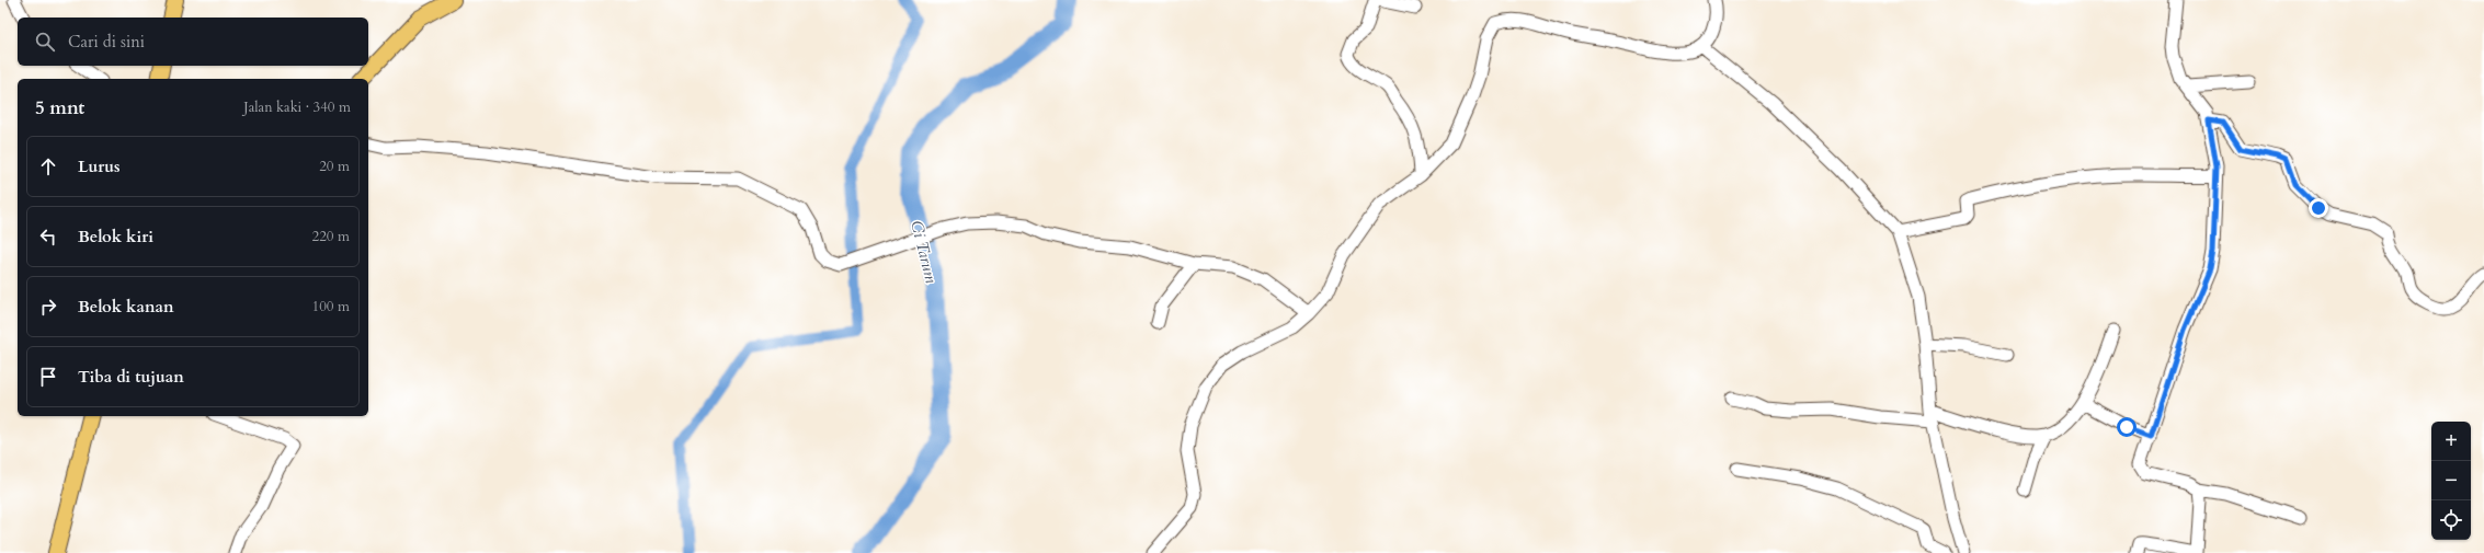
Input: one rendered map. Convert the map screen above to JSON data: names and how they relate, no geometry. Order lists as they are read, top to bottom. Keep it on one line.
{"water":["Ci Tarum"],"page":{"search":"Cari di sini","heading":["5 mnt","Jalan kaki · 340 m"],"list":[["Lurus","20 m"],["Belok kiri","220 m"],["Belok kanan","100 m"],"Tiba di tujuan"],"map_buttons":["+","−"]}}
